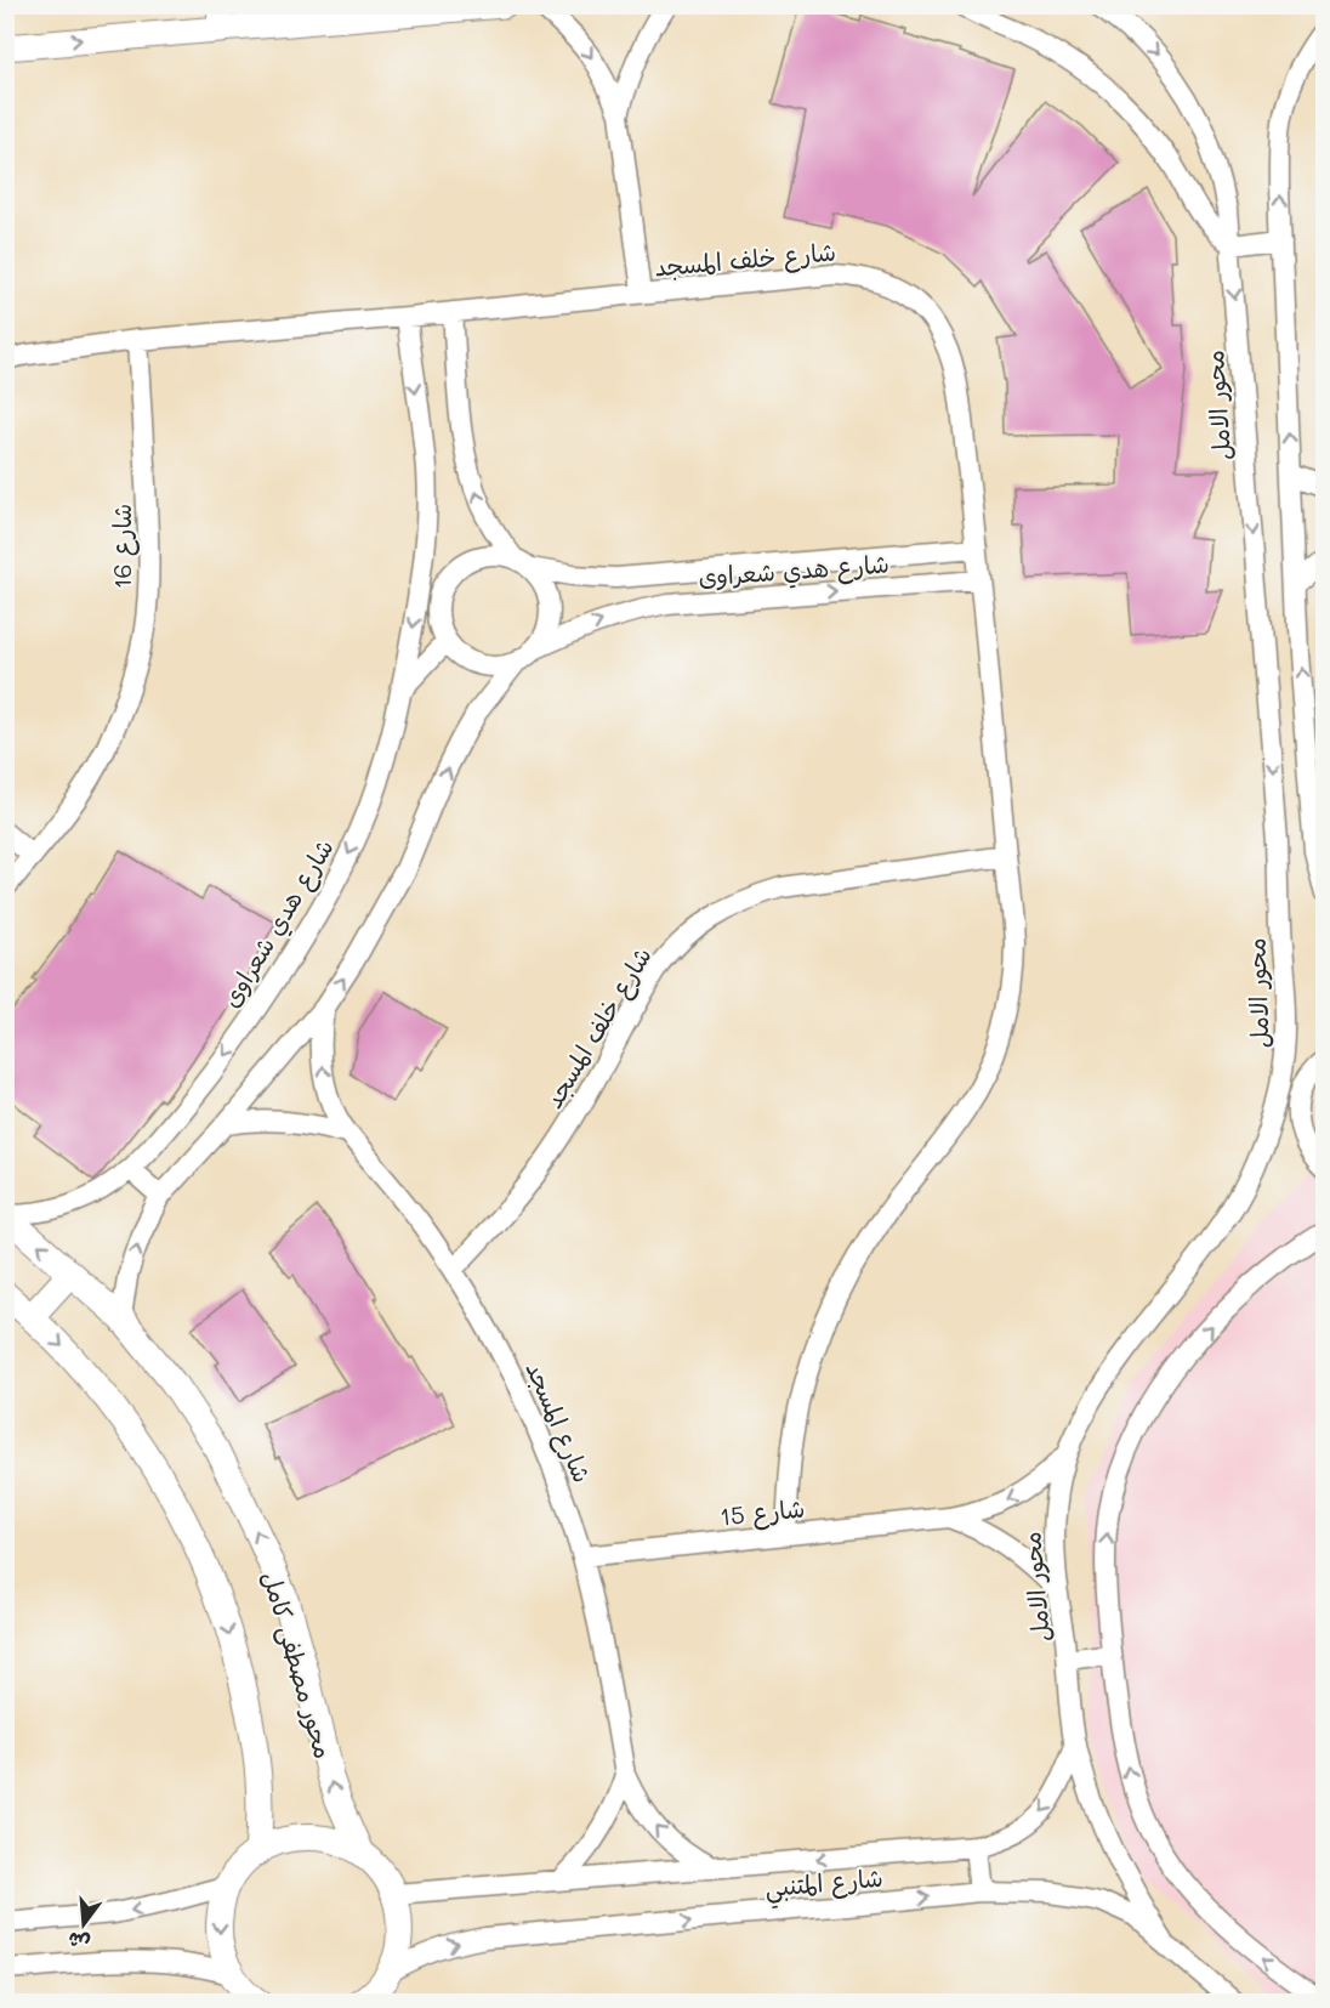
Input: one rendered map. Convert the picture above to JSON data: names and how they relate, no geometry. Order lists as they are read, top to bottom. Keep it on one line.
{"streets":{"street":["شارع خلف المسجد","محور الامل","شارع 16","شارع هدي شعراوى","شارع المسجد","شارع 15","محور مصطفى كامل","شارع المتنبي"]},"crossings":[["شارع خلف المسجد","شارع 16"],["شارع خلف المسجد","شارع هدي شعراوى"],["شارع خلف المسجد","شارع المسجد"],["شارع خلف المسجد","شارع 15"],["محور الامل","شارع 15"],["محور الامل","شارع المتنبي"],["شارع هدي شعراوى","شارع المسجد"],["شارع هدي شعراوى","محور مصطفى كامل"],["شارع المسجد","شارع 15"],["شارع المسجد","شارع المتنبي"]],"north":"bottom"}
